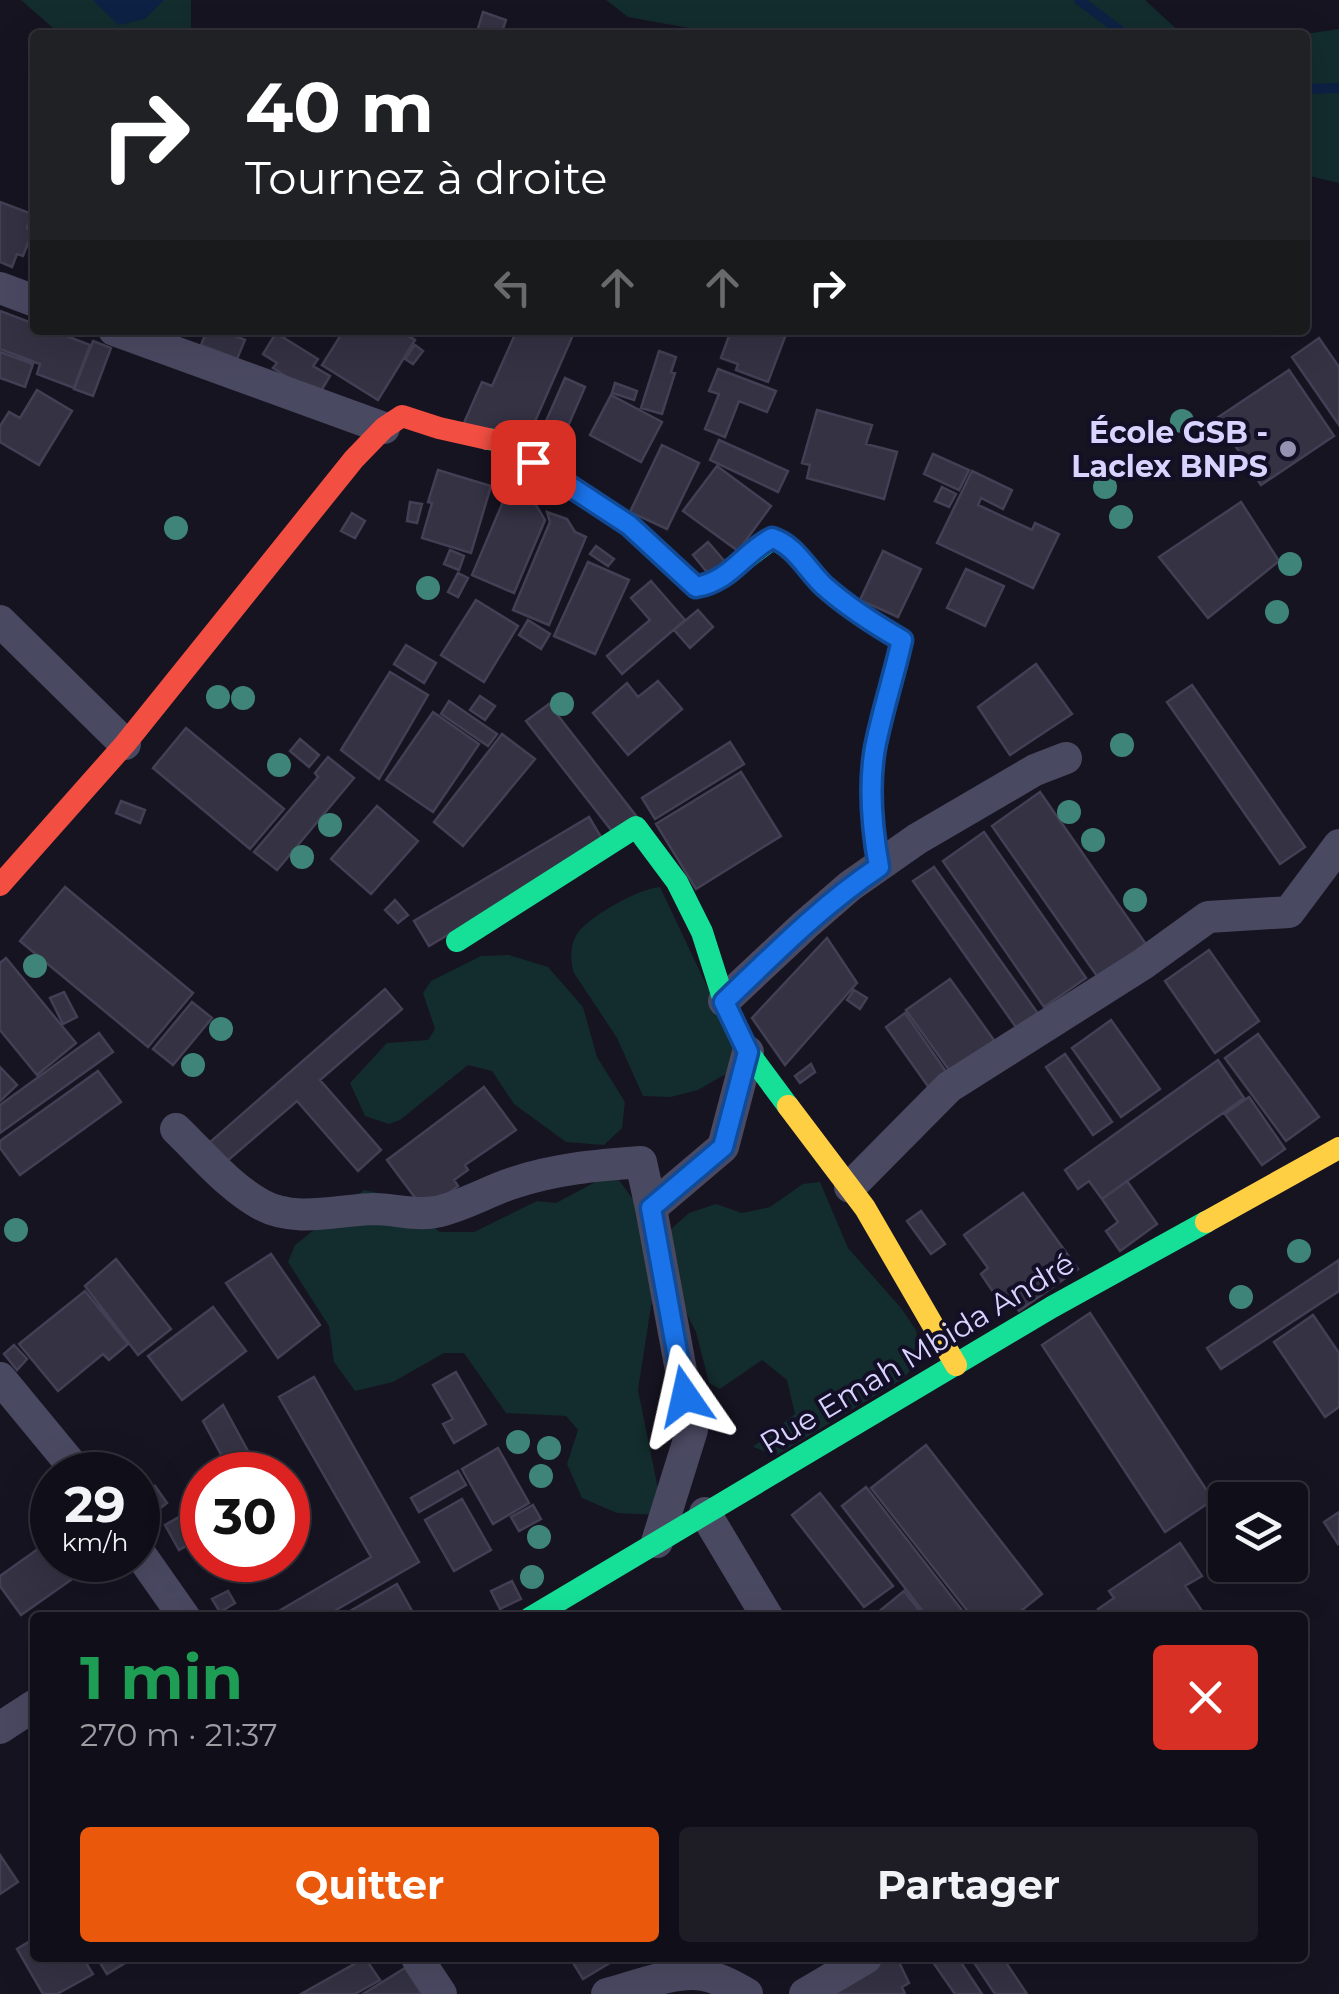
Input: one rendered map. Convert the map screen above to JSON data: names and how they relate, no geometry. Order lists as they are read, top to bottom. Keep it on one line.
{"streets":{"street":["Rue Emah Mbida André"]},"places":["École GSB - Laclex BNPS"],"page":{"turn":["40 m","Tournez à droite"],"speed":"29 km/h","limit":"30","heading":["1 min","270 m · 21:37"],"buttons":["Quitter","Partager"]}}
